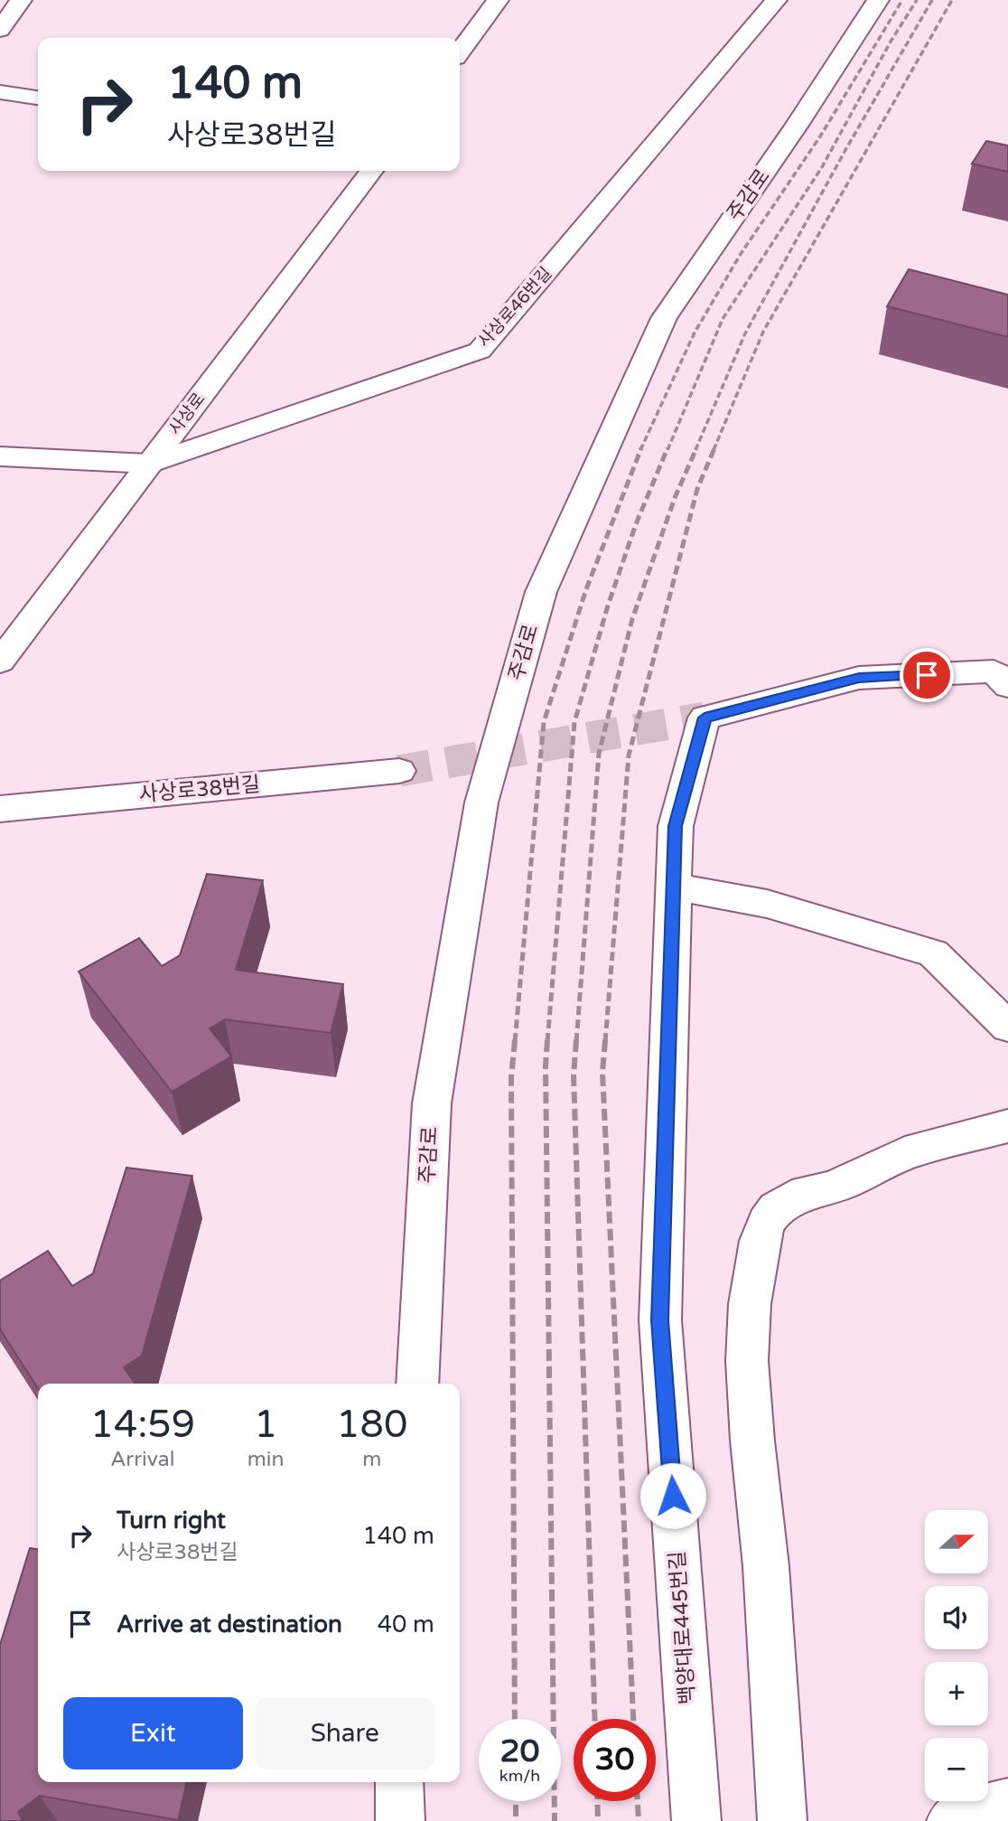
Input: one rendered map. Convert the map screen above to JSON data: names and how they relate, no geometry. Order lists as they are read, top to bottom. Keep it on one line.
{"streets":{"street":["주감로","사상로46번길","사상로","사상로38번길","백양대로445번길"]},"crossings":[["사상로46번길","사상로"]],"north":"right","page":{"turn":["140 m","사상로38번길"],"eta":["14:59","Arrival","1","min","180","m"],"list":[{"name":"Turn right","note":"사상로38번길","value":"140 m"},{"name":"Arrive at destination","value":"40 m"}],"map_buttons":["+","−"],"buttons":["Exit","Share"],"speed":"20 km/h","limit":"30"}}
